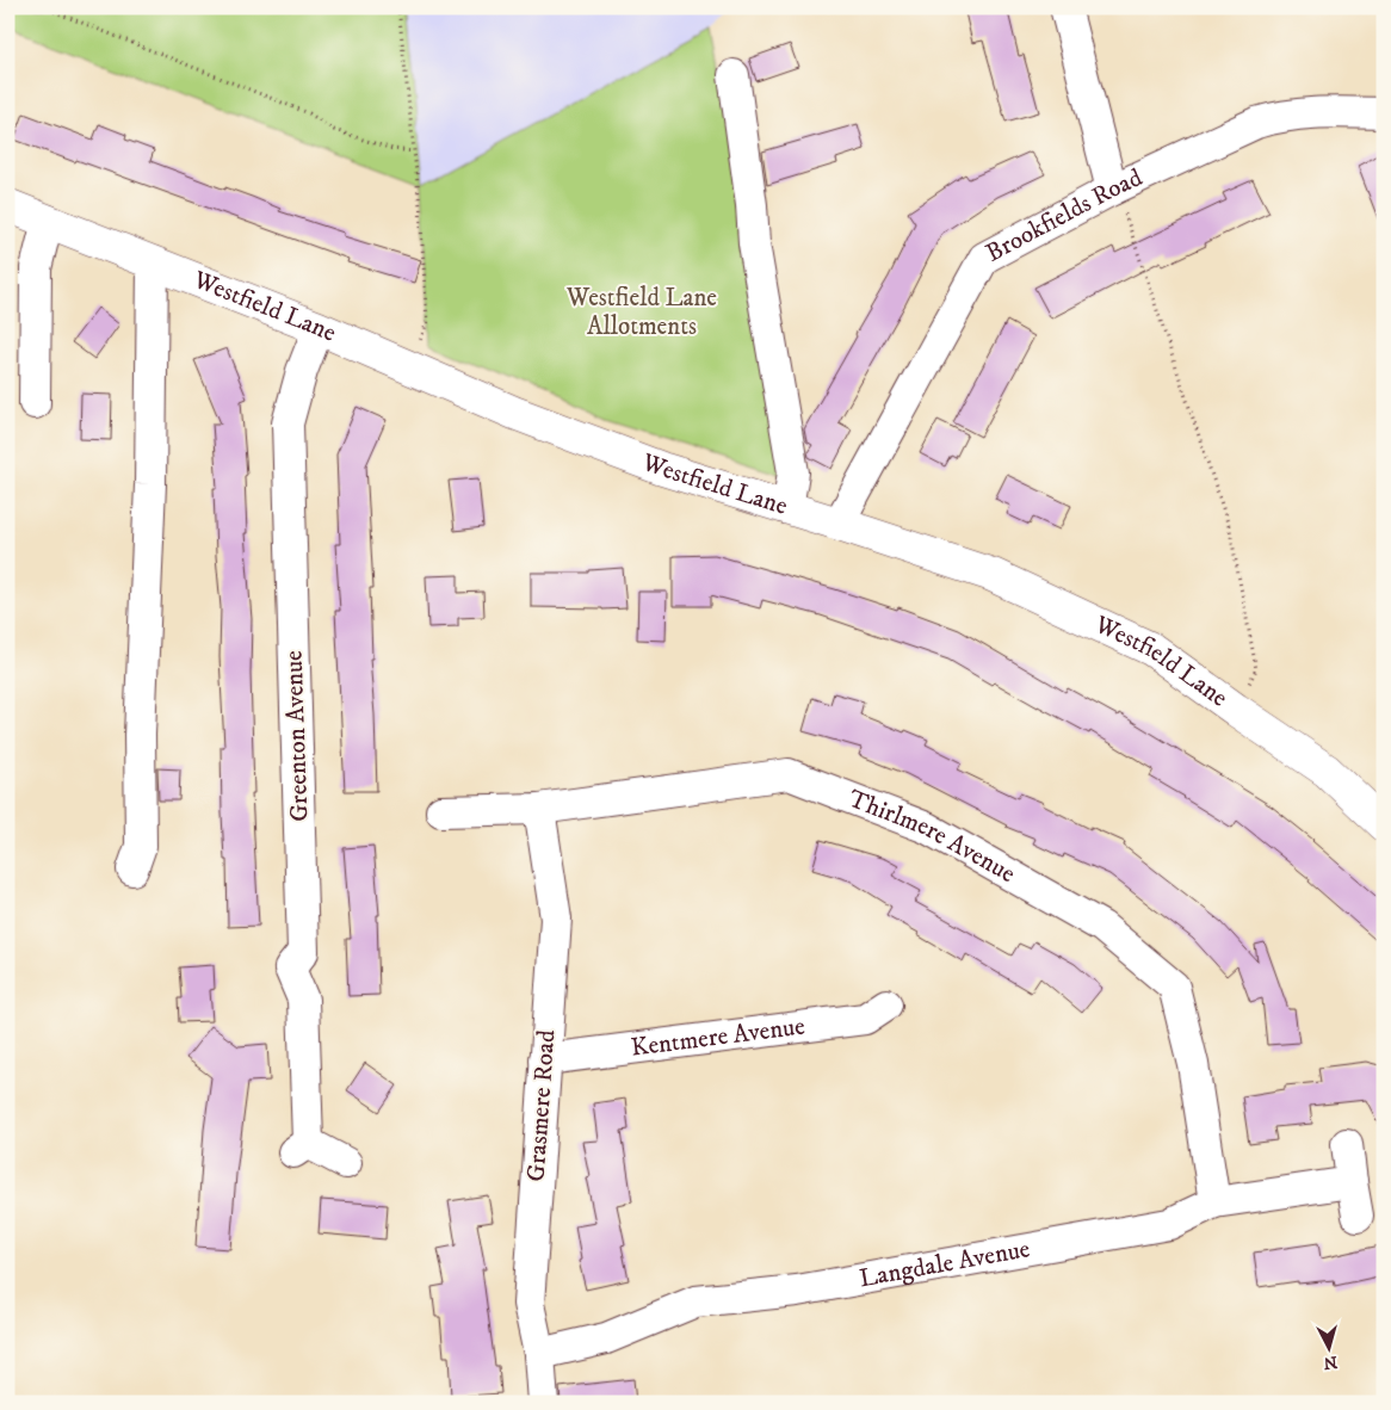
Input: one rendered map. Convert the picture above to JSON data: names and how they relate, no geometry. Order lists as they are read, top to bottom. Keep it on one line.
{"streets":{"main road":["Westfield Lane"],"street":["Brookfields Road","Greenton Avenue","Thirlmere Avenue","Kentmere Avenue","Grasmere Road","Langdale Avenue"]},"crossings":[["Brookfields Road","Westfield Lane"],["Westfield Lane","Greenton Avenue"],["Thirlmere Avenue","Grasmere Road"],["Thirlmere Avenue","Langdale Avenue"],["Kentmere Avenue","Grasmere Road"],["Grasmere Road","Langdale Avenue"]],"parks":["Westfield Lane Allotments"],"north":"bottom"}
